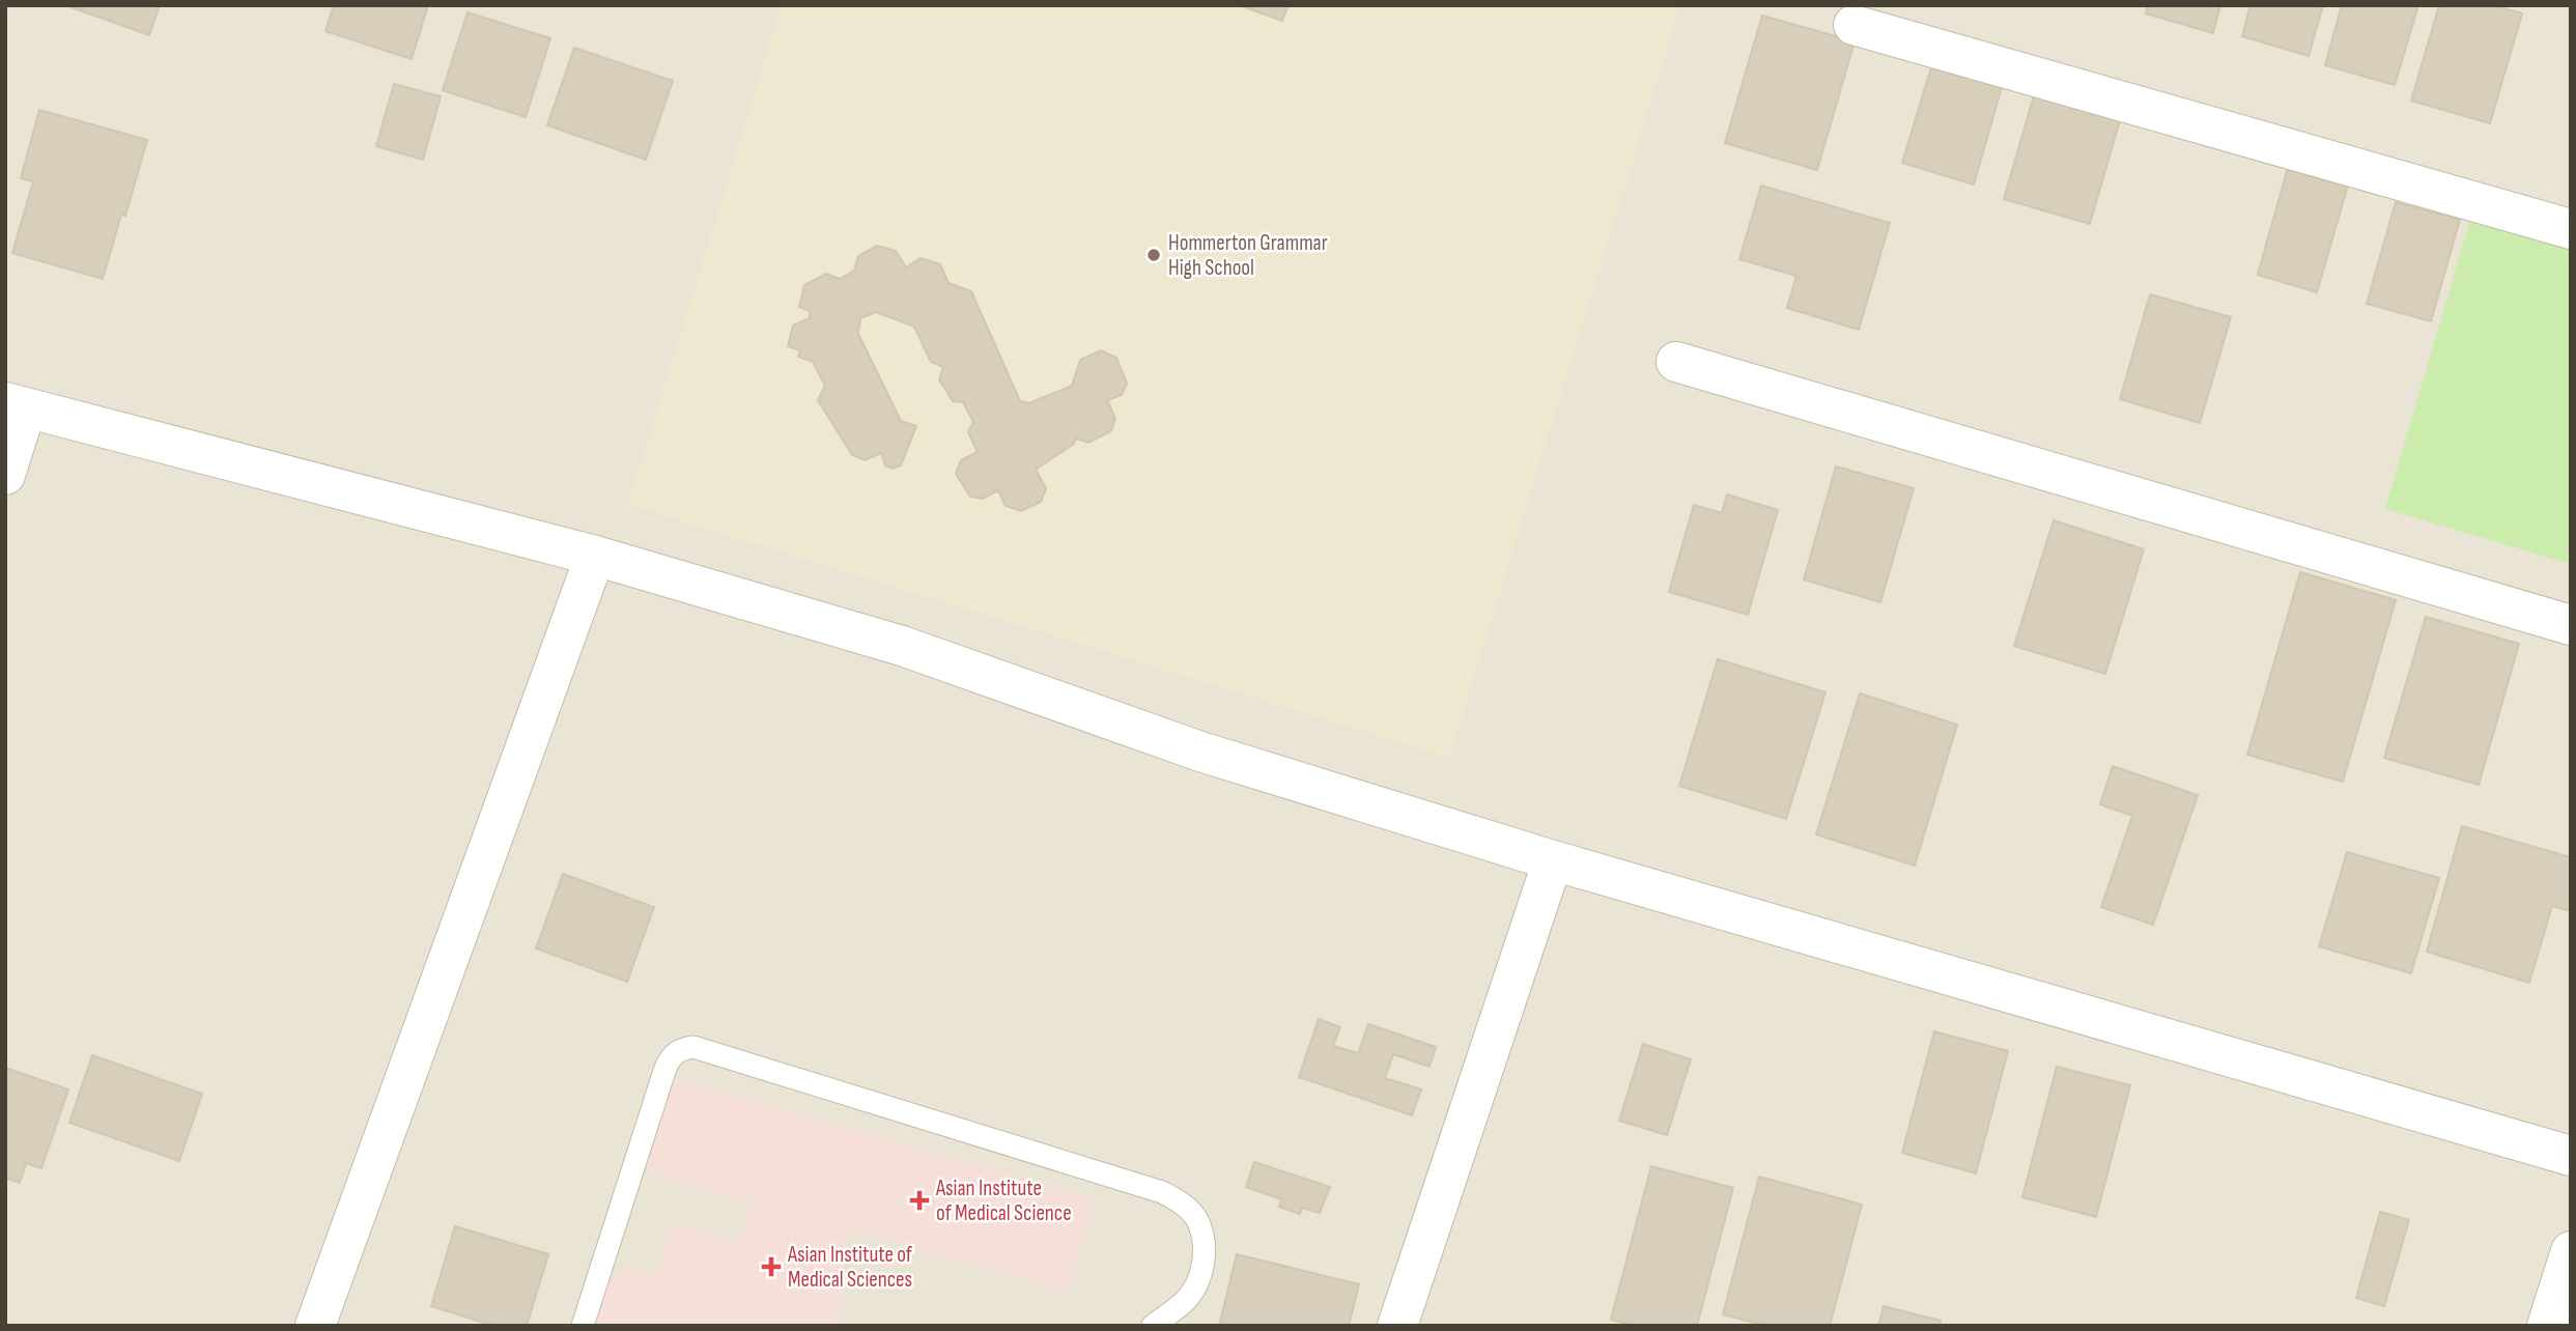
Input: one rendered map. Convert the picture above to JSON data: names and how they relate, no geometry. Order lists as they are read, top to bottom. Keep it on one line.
{"places":{"other":["Hommerton Grammar High School"],"health":["Asian Institute of Medical Science","Asian Institute of Medical Sciences"]}}
